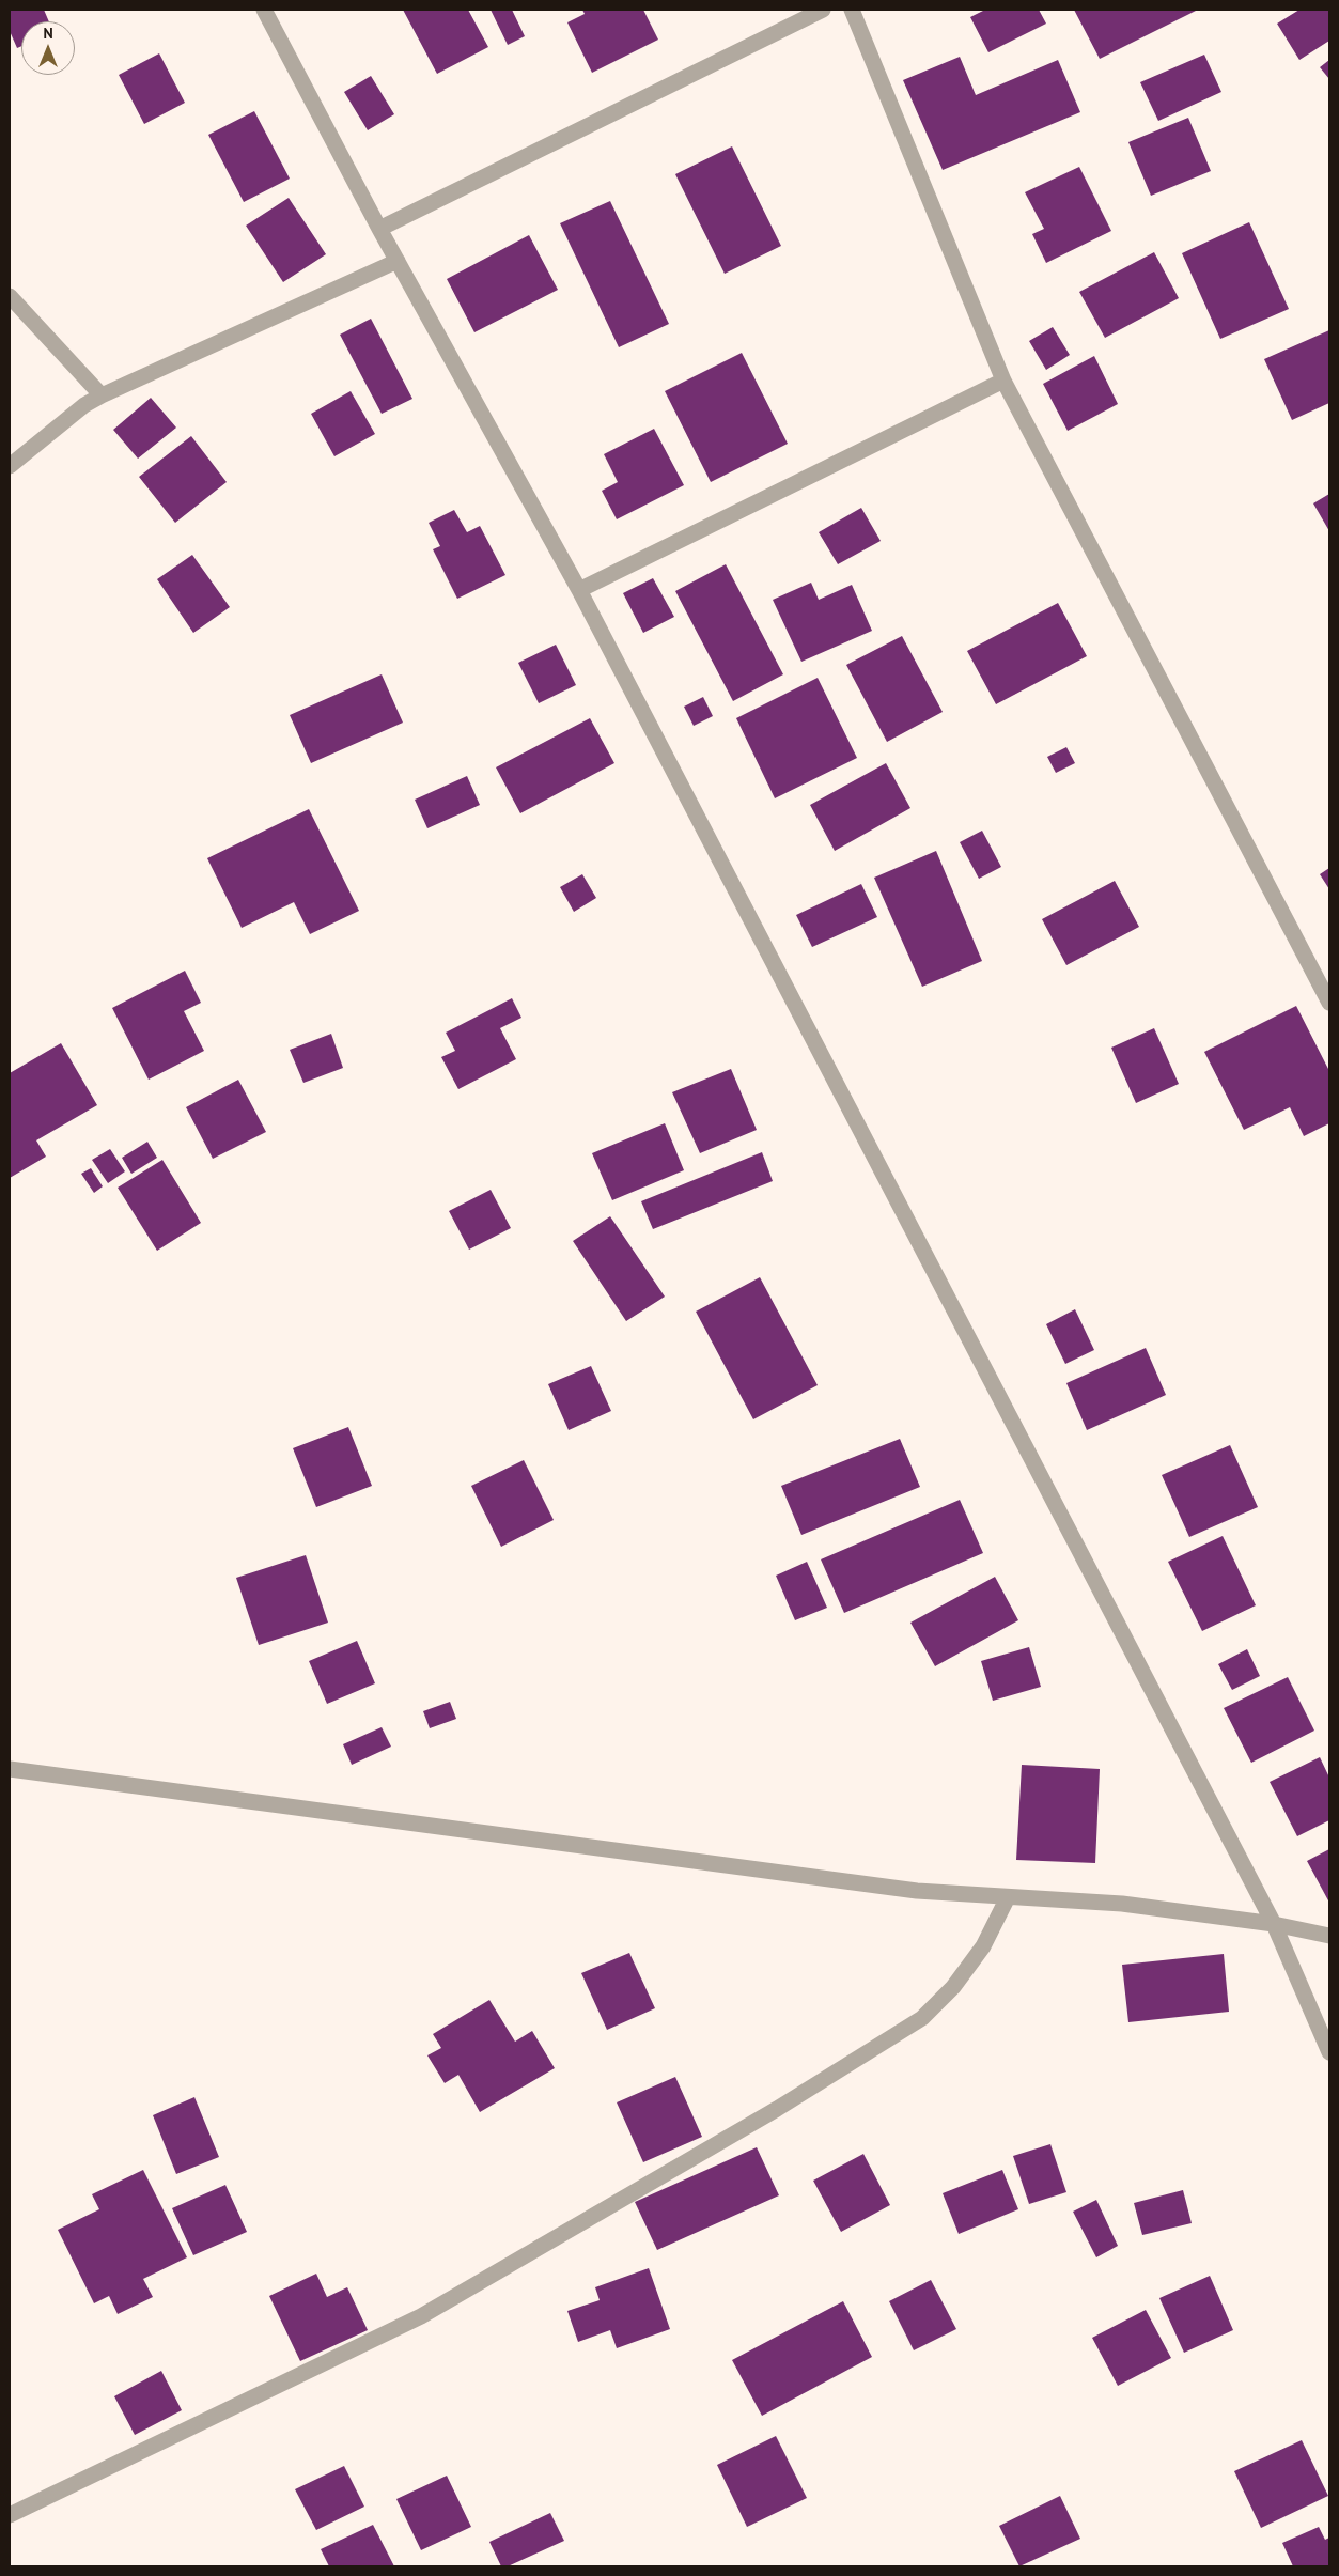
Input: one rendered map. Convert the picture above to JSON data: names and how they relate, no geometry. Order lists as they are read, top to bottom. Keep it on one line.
{"north":"top"}
